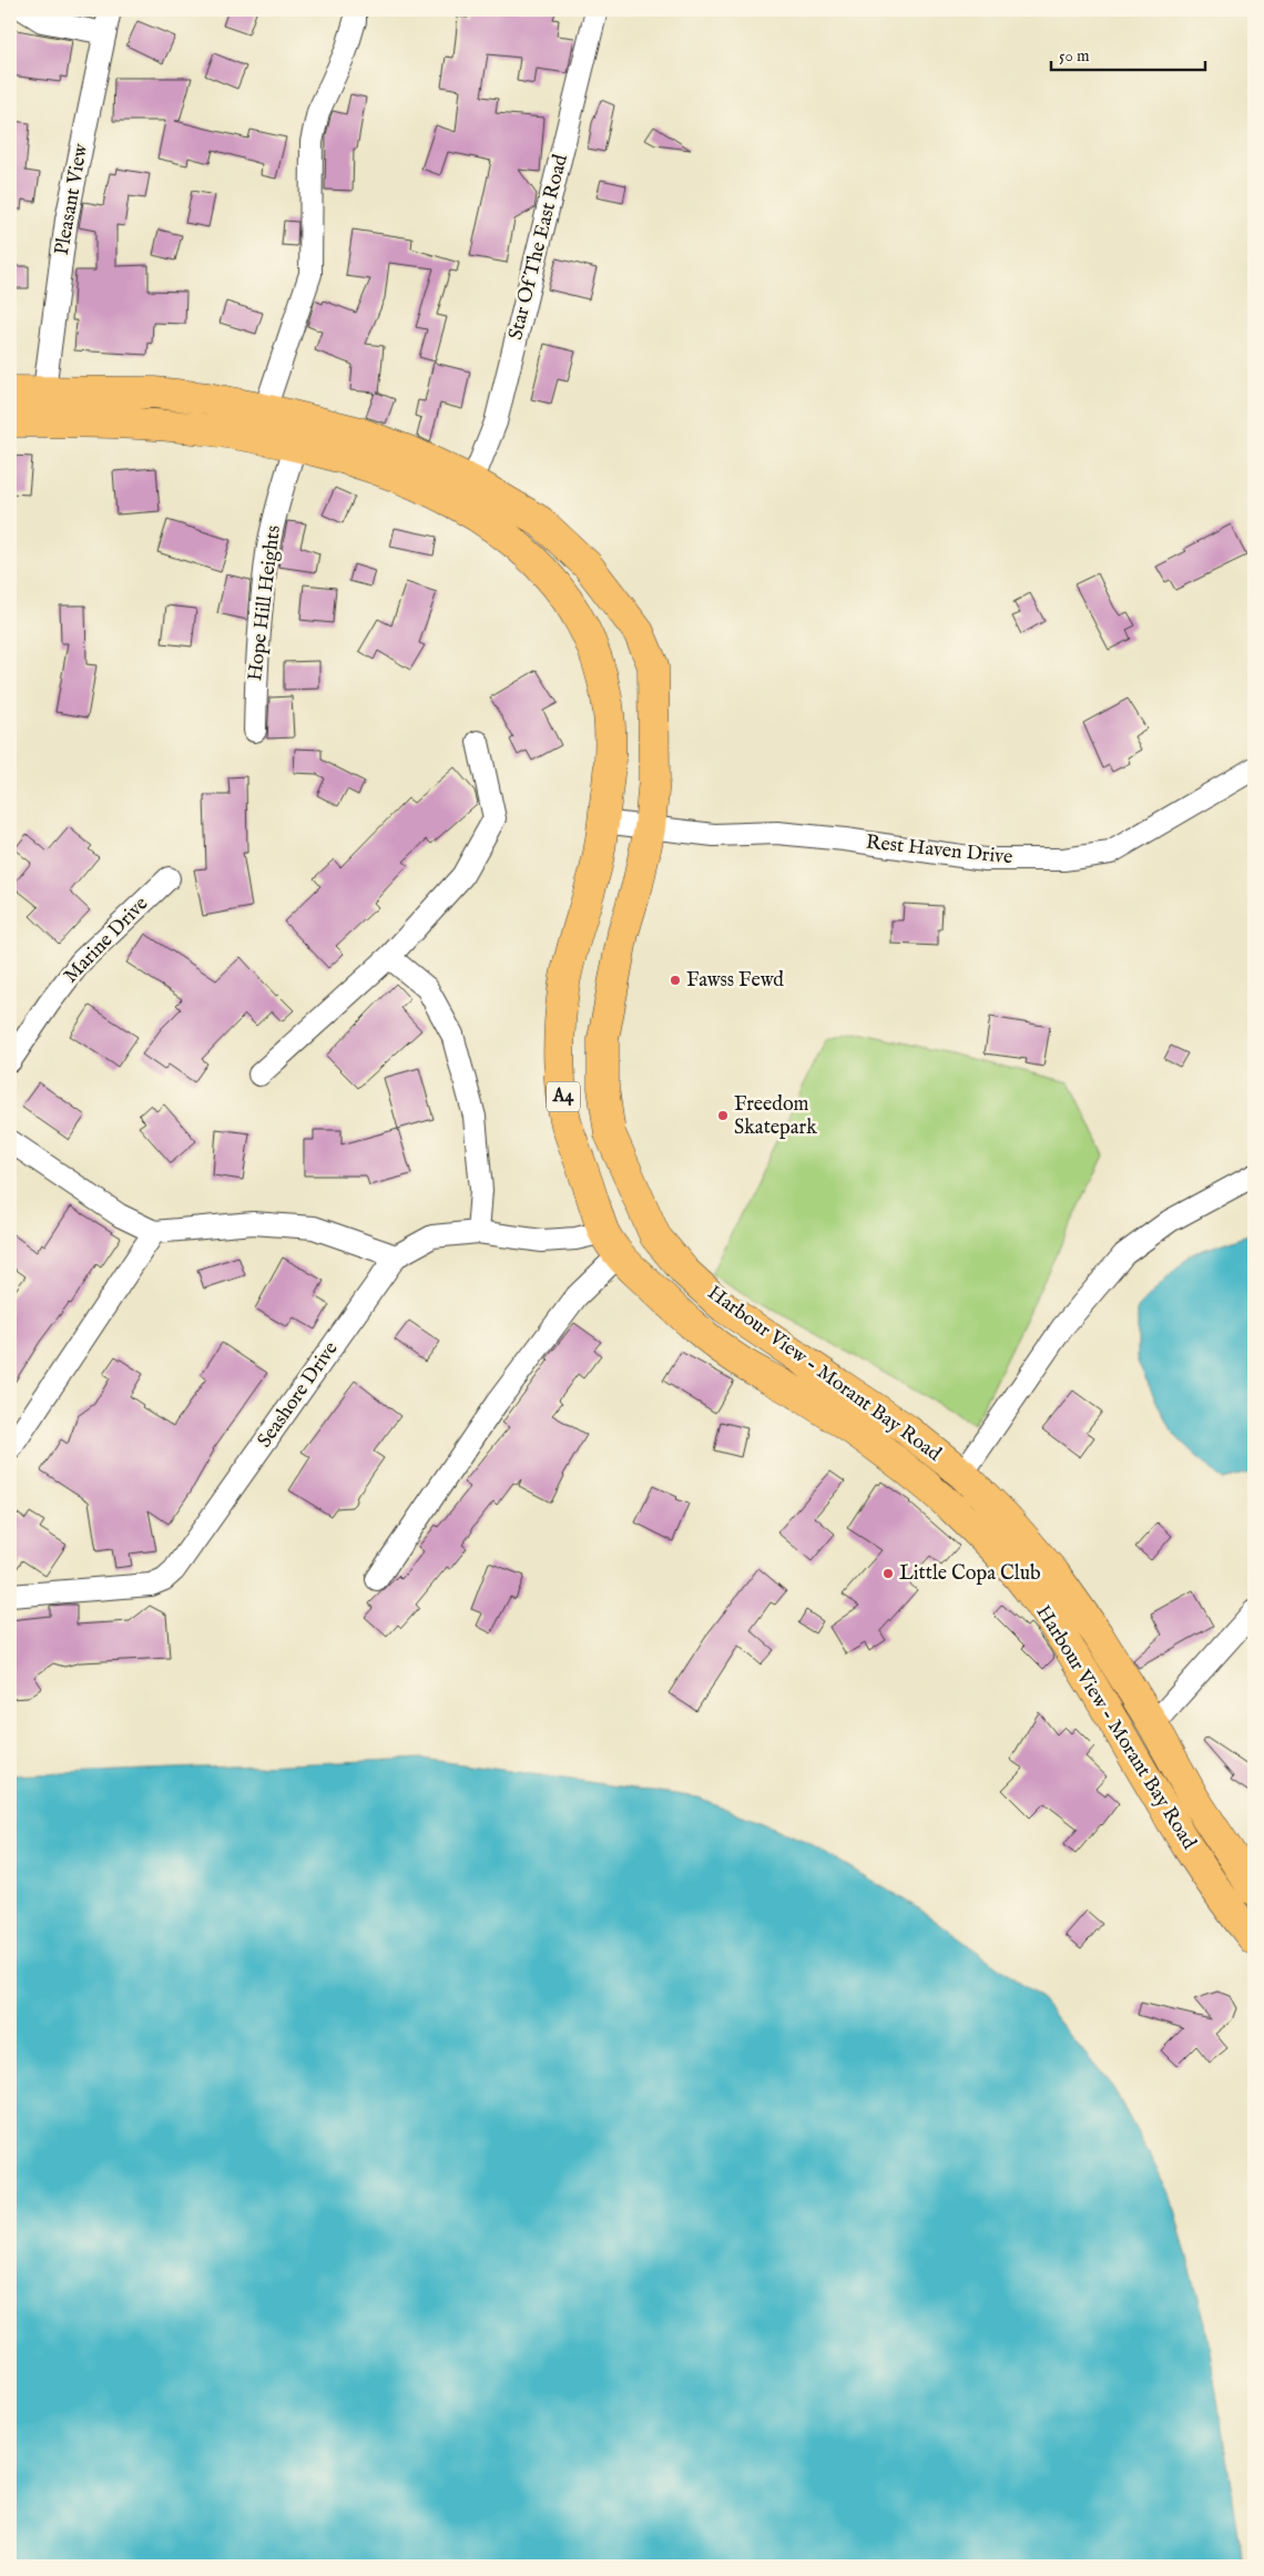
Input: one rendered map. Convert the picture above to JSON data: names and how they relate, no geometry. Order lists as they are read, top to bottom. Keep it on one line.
{"streets":{"highway":["A4","Harbour View - Morant Bay Road"],"street":["Pleasant View","Star Of The East Road","Hope Hill Heights","Rest Haven Drive","Marine Drive","Seashore Drive"]},"crossings":[["Pleasant View","Harbour View - Morant Bay Road"],["Star Of The East Road","Harbour View - Morant Bay Road"],["Hope Hill Heights","Harbour View - Morant Bay Road"],["Rest Haven Drive","Harbour View - Morant Bay Road"],["Harbour View - Morant Bay Road","Seashore Drive"]],"places":["Fawss Fewd","Freedom Skatepark","Little Copa Club"],"scale_bar":"50 m"}
